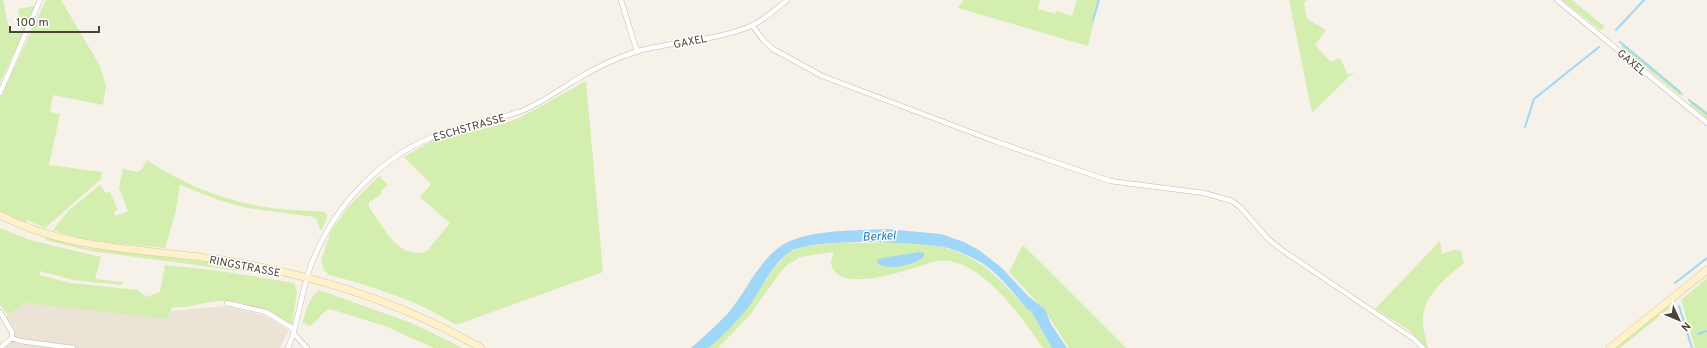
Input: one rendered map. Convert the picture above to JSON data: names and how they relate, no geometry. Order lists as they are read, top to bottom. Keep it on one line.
{"streets":{"main road":["RINGSTRASSE"],"street":["GAXEL","ESCHSTRASSE"]},"crossings":[["GAXEL","ESCHSTRASSE"],["ESCHSTRASSE","RINGSTRASSE"]],"water":["Berkel"],"scale_bar":"100 m","north":"bottom right"}
